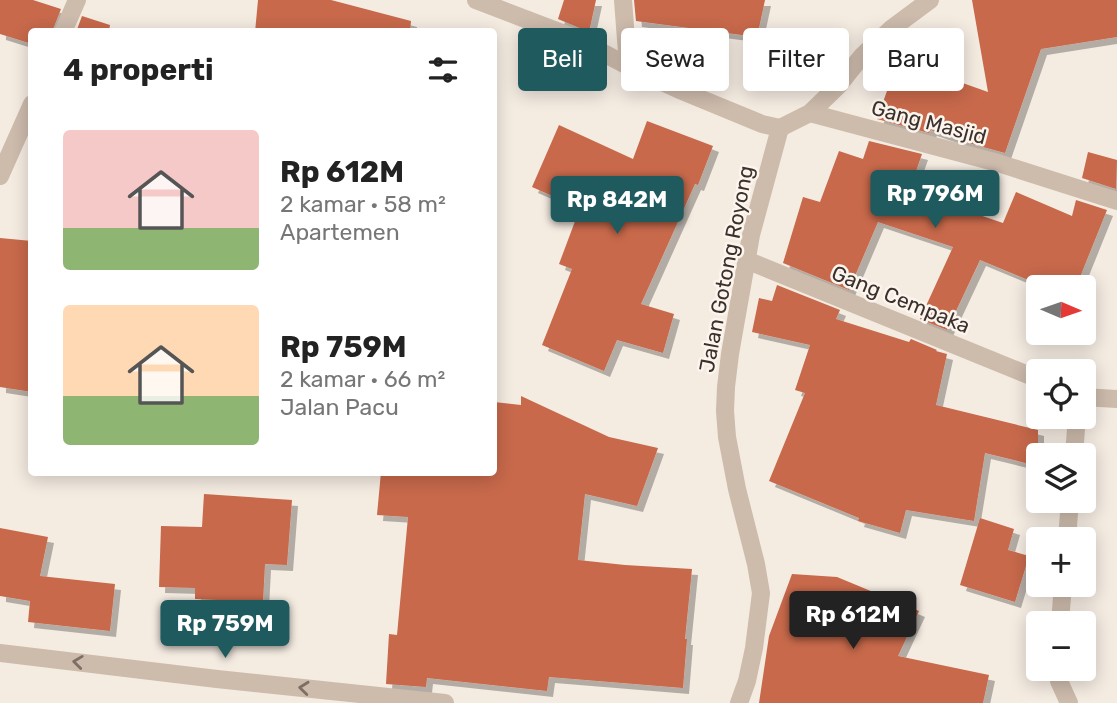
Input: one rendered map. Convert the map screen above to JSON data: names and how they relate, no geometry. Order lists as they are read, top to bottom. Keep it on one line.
{"streets":{"street":["Gang Masjid","Jalan Gotong Royong","Gang Cempaka"]},"crossings":[["Jalan Gotong Royong","Gang Cempaka"]],"north":"right","page":{"chip":["Beli","Sewa","Filter","Baru"],"heading":"4 properti","list":[{"name":"Rp 612M","note":"2 kamar · 58 m² · Apartemen"},{"name":"Rp 759M","note":"2 kamar · 66 m² · Jalan Pacu"}],"price":["Rp 796M","Rp 842M","Rp 612M","Rp 759M"],"map_buttons":["+","−"]}}
